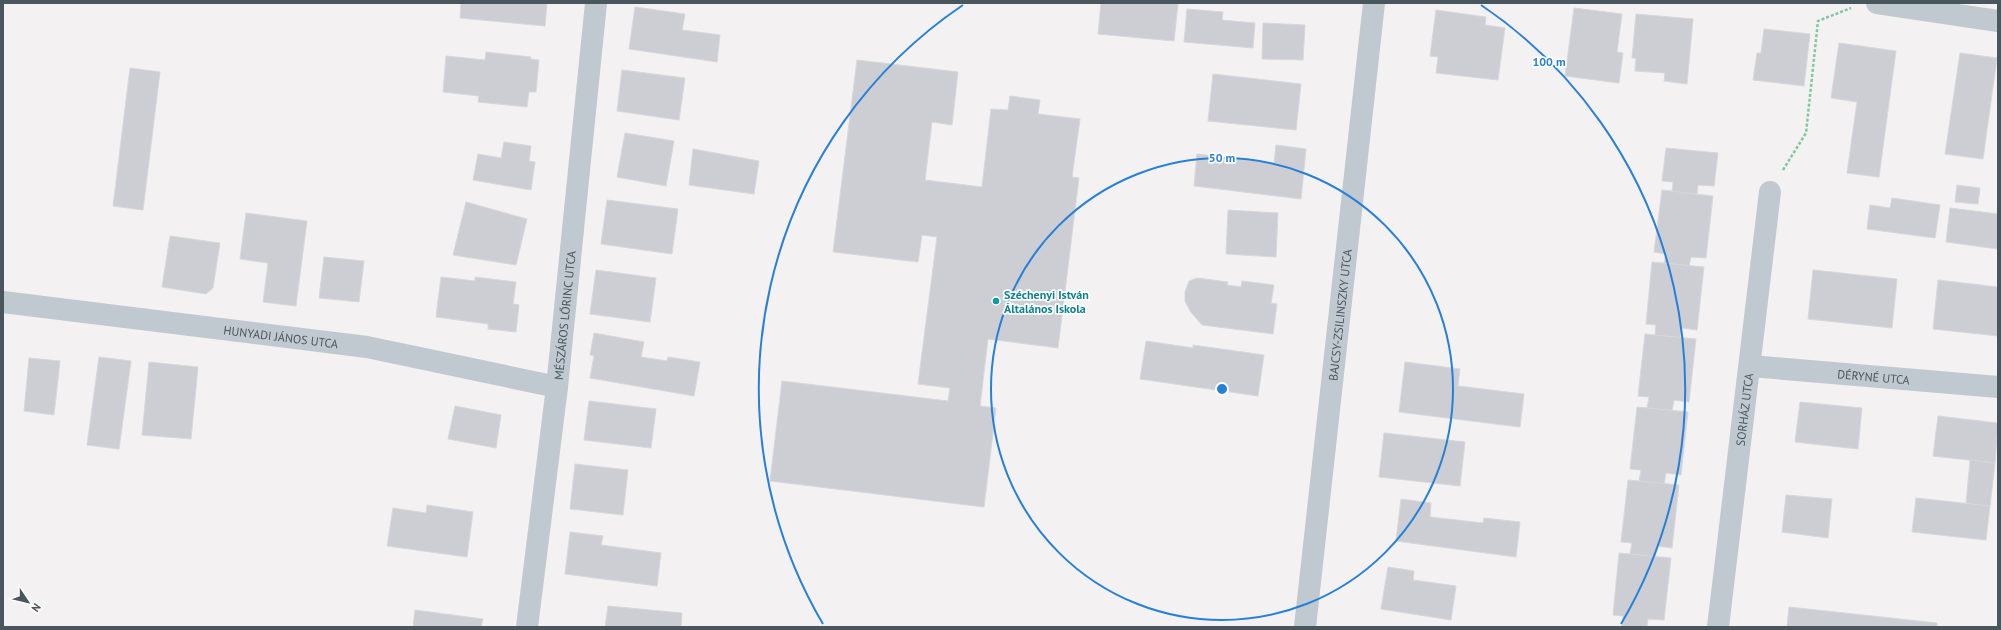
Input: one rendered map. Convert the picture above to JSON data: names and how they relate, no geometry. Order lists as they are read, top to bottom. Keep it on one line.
{"streets":{"street":["MÉSZÁROS LŐRINC UTCA","BAJCSY-ZSILINSZKY UTCA","HUNYADI JÁNOS UTCA","DÉRYNÉ UTCA","SORHÁZ UTCA"]},"crossings":[["MÉSZÁROS LŐRINC UTCA","HUNYADI JÁNOS UTCA"],["DÉRYNÉ UTCA","SORHÁZ UTCA"]],"places":["Széchenyi István Általános Iskola"],"north":"bottom right","rings":["100 m","50 m"]}
